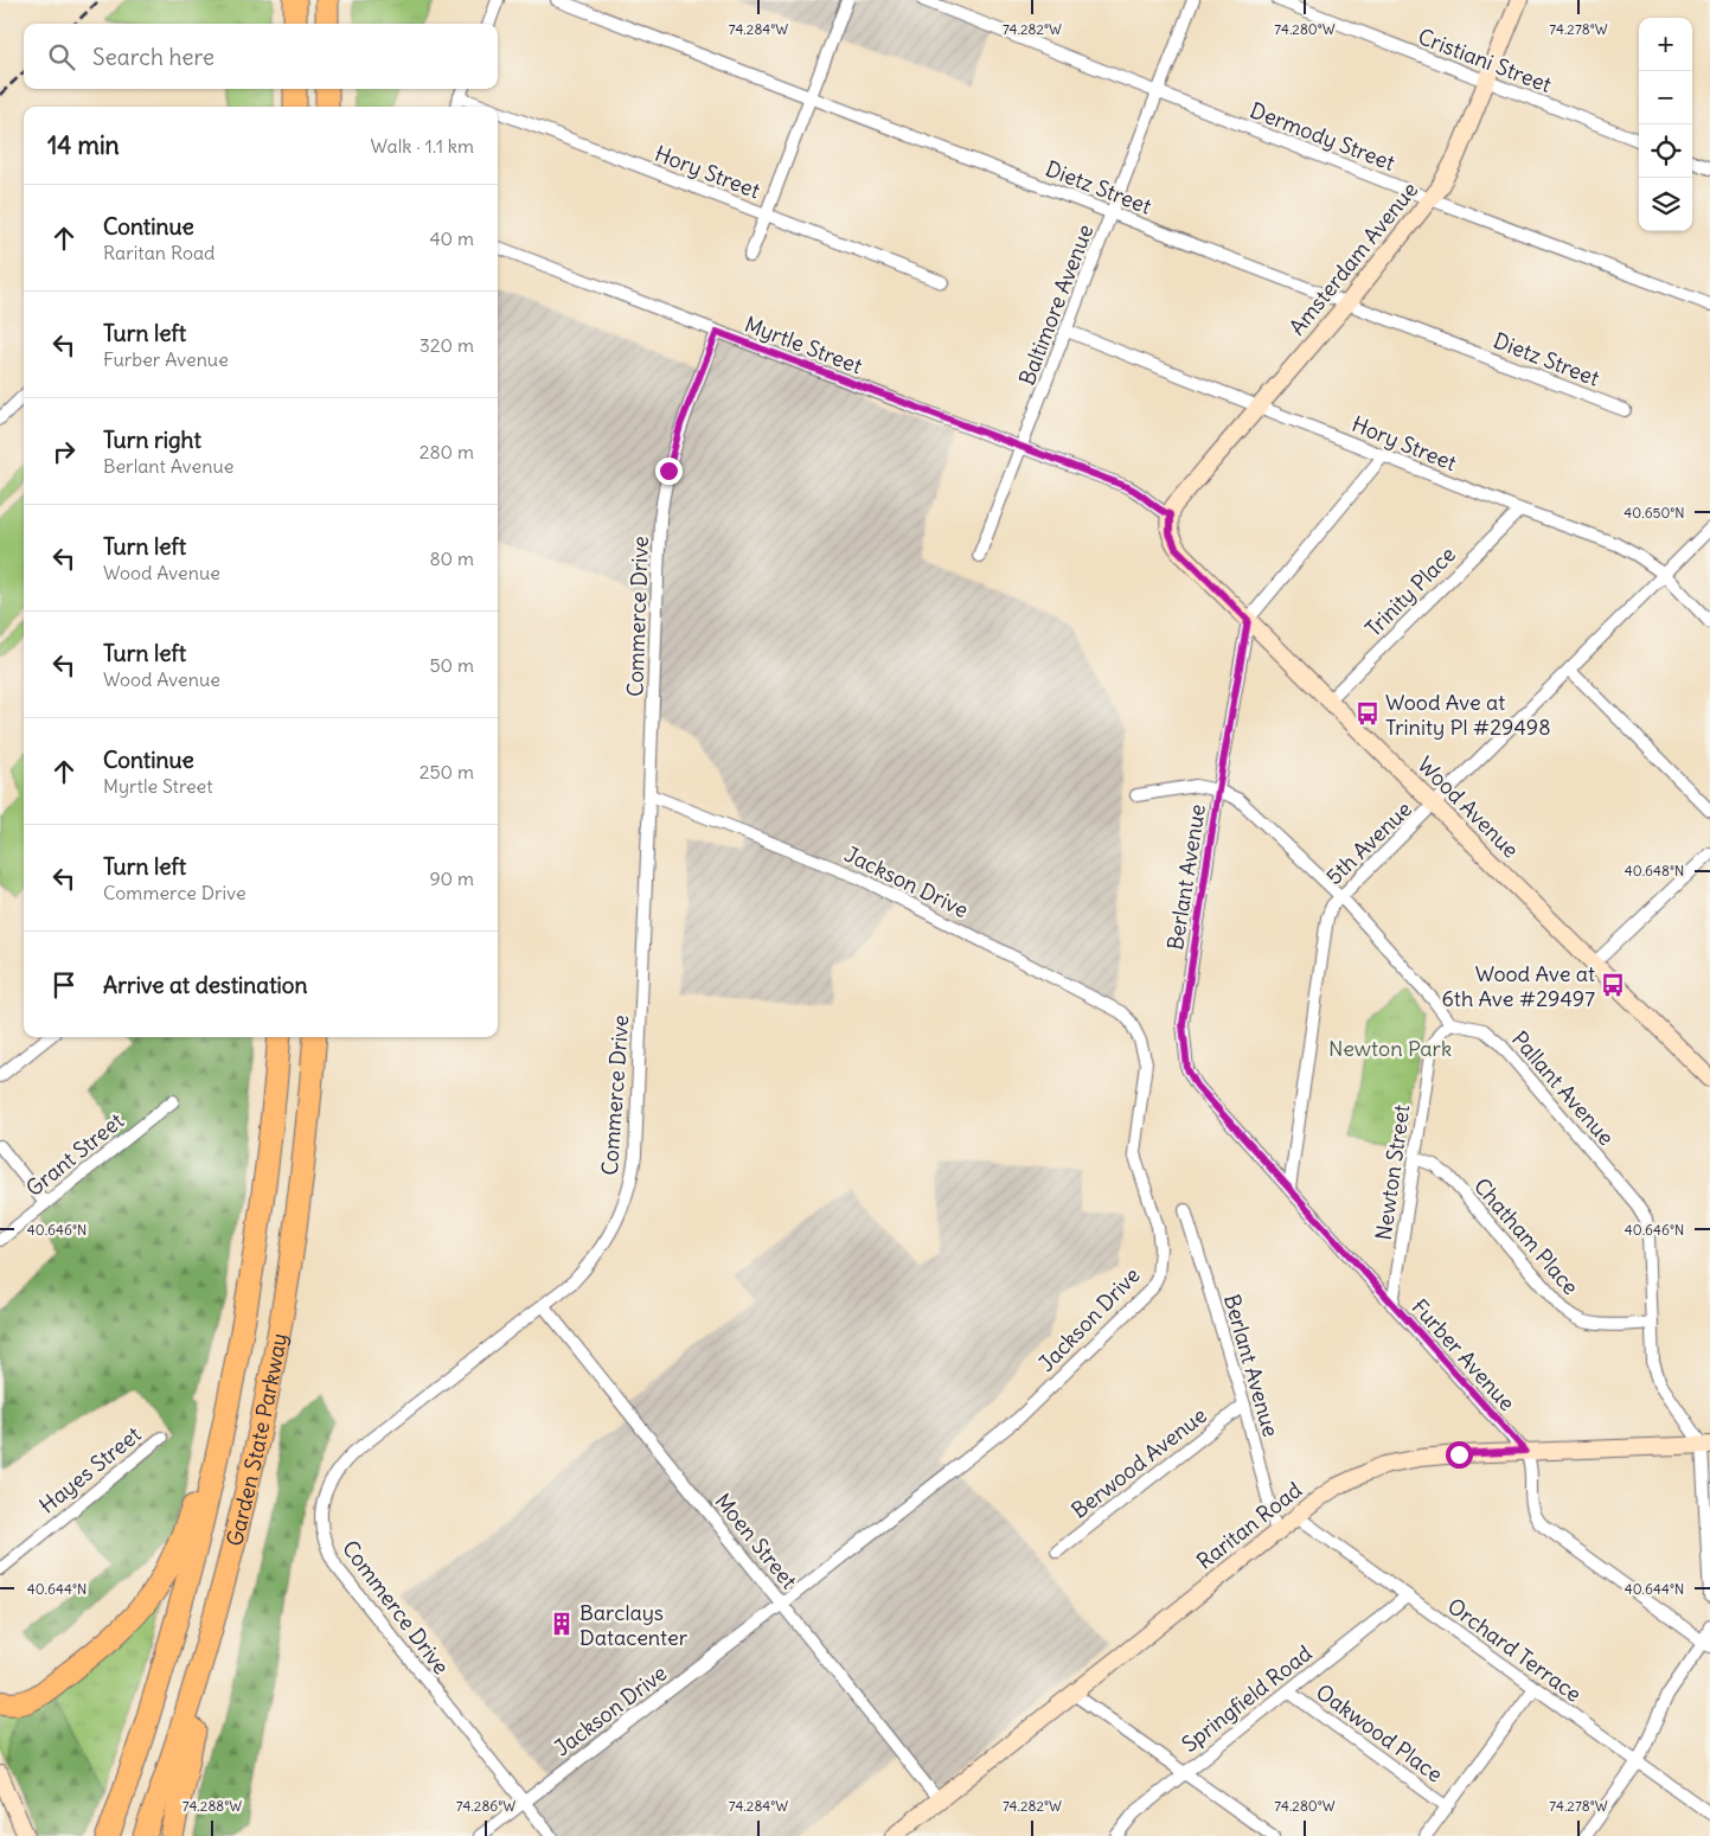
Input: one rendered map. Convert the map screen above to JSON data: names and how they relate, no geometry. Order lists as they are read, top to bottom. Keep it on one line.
{"streets":{"highway":["Garden State Parkway"],"main road":["Amsterdam Avenue","Wood Avenue","Raritan Road"],"street":["Cristiani Street","Dermody Street","Hory Street","Dietz Street","Baltimore Avenue","Myrtle Street","Trinity Place","Commerce Drive","5th Avenue","Berlant Avenue","Jackson Drive","Pallant Avenue","Grant Street","Newton Street","Chatham Place","Furber Avenue","Berwood Avenue","Hayes Street","Moen Street","Orchard Terrace","Springfield Road","Oakwood Place"]},"crossings":[["Cristiani Street","Amsterdam Avenue"],["Dermody Street","Amsterdam Avenue"],["Dermody Street","Baltimore Avenue"],["Hory Street","Amsterdam Avenue"],["Hory Street","Baltimore Avenue"],["Hory Street","Trinity Place"],["Hory Street","5th Avenue"],["Hory Street","Berlant Avenue"],["Dietz Street","Amsterdam Avenue"],["Dietz Street","Baltimore Avenue"],["Amsterdam Avenue","Myrtle Street"],["Amsterdam Avenue","Wood Avenue"],["Baltimore Avenue","Myrtle Street"],["Myrtle Street","Commerce Drive"],["Myrtle Street","Wood Avenue"],["Trinity Place","Wood Avenue"],["Commerce Drive","Jackson Drive"],["Commerce Drive","Moen Street"],["Wood Avenue","5th Avenue"],["Wood Avenue","Berlant Avenue"],["5th Avenue","Furber Avenue"],["Berlant Avenue","Furber Avenue"],["Berlant Avenue","Berwood Avenue"],["Berlant Avenue","Raritan Road"],["Jackson Drive","Moen Street"],["Pallant Avenue","Newton Street"],["Pallant Avenue","Chatham Place"],["Pallant Avenue","Raritan Road"],["Newton Street","Chatham Place"],["Newton Street","Furber Avenue"],["Furber Avenue","Raritan Road"],["Raritan Road","Moen Street"],["Raritan Road","Orchard Terrace"],["Orchard Terrace","Springfield Road"],["Springfield Road","Oakwood Place"]],"parks":["Newton Park"],"places":{"bus stop":["Wood Ave at Trinity Pl #29498","Wood Ave at 6th Ave #29497"],"building":["Barclays Datacenter"]},"page":{"map_buttons":["+","−"],"search":"Search here","heading":["14 min","Walk · 1.1 km"],"list":[["Continue","Raritan Road","40 m"],["Turn left","Furber Avenue","320 m"],["Turn right","Berlant Avenue","280 m"],["Turn left","Wood Avenue","80 m"],["Turn left","Wood Avenue","50 m"],["Continue","Myrtle Street","250 m"],["Turn left","Commerce Drive","90 m"],"Arrive at destination"]},"coordinates":["74.284°W","74.282°W","74.280°W","74.278°W","40.650°N","40.648°N","40.646°N","40.644°N","74.288°W","74.286°W"]}
